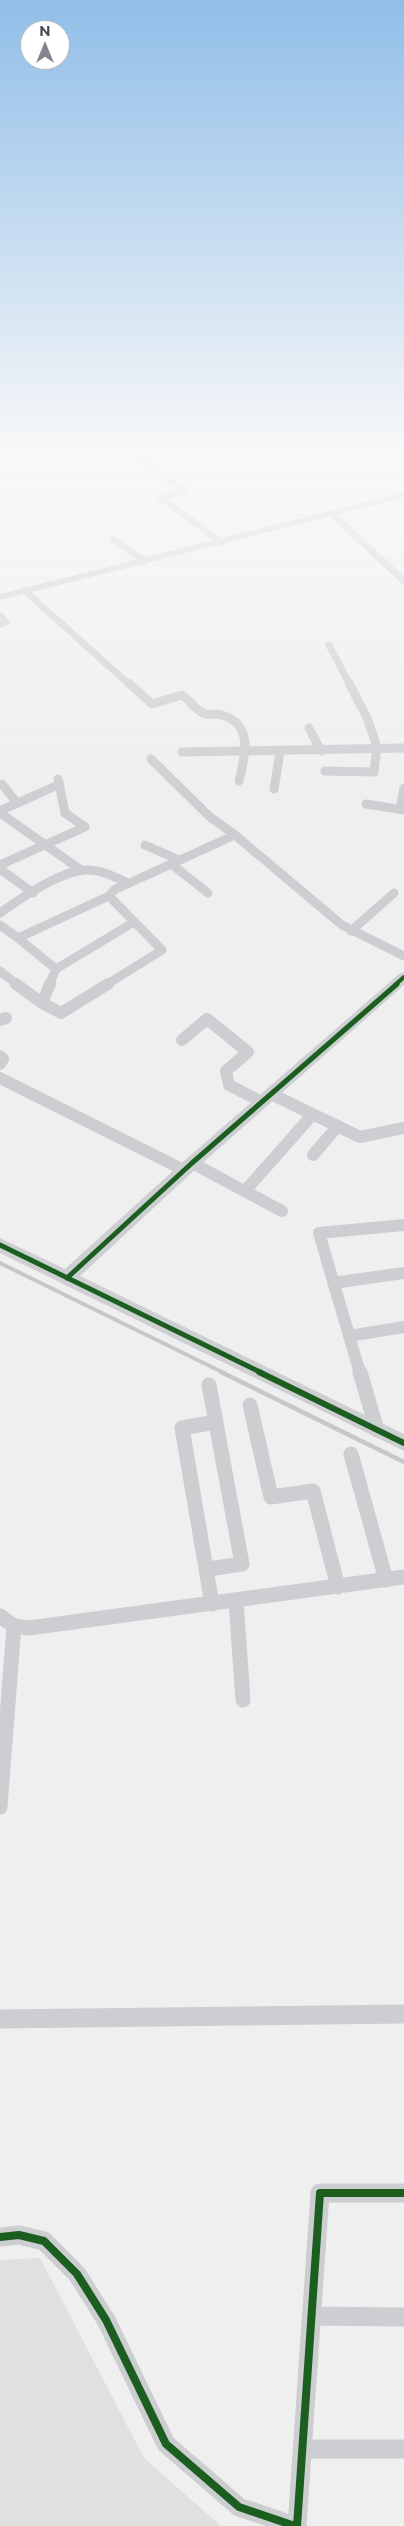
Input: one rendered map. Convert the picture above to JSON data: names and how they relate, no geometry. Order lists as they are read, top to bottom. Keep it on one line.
{"north":"top"}
